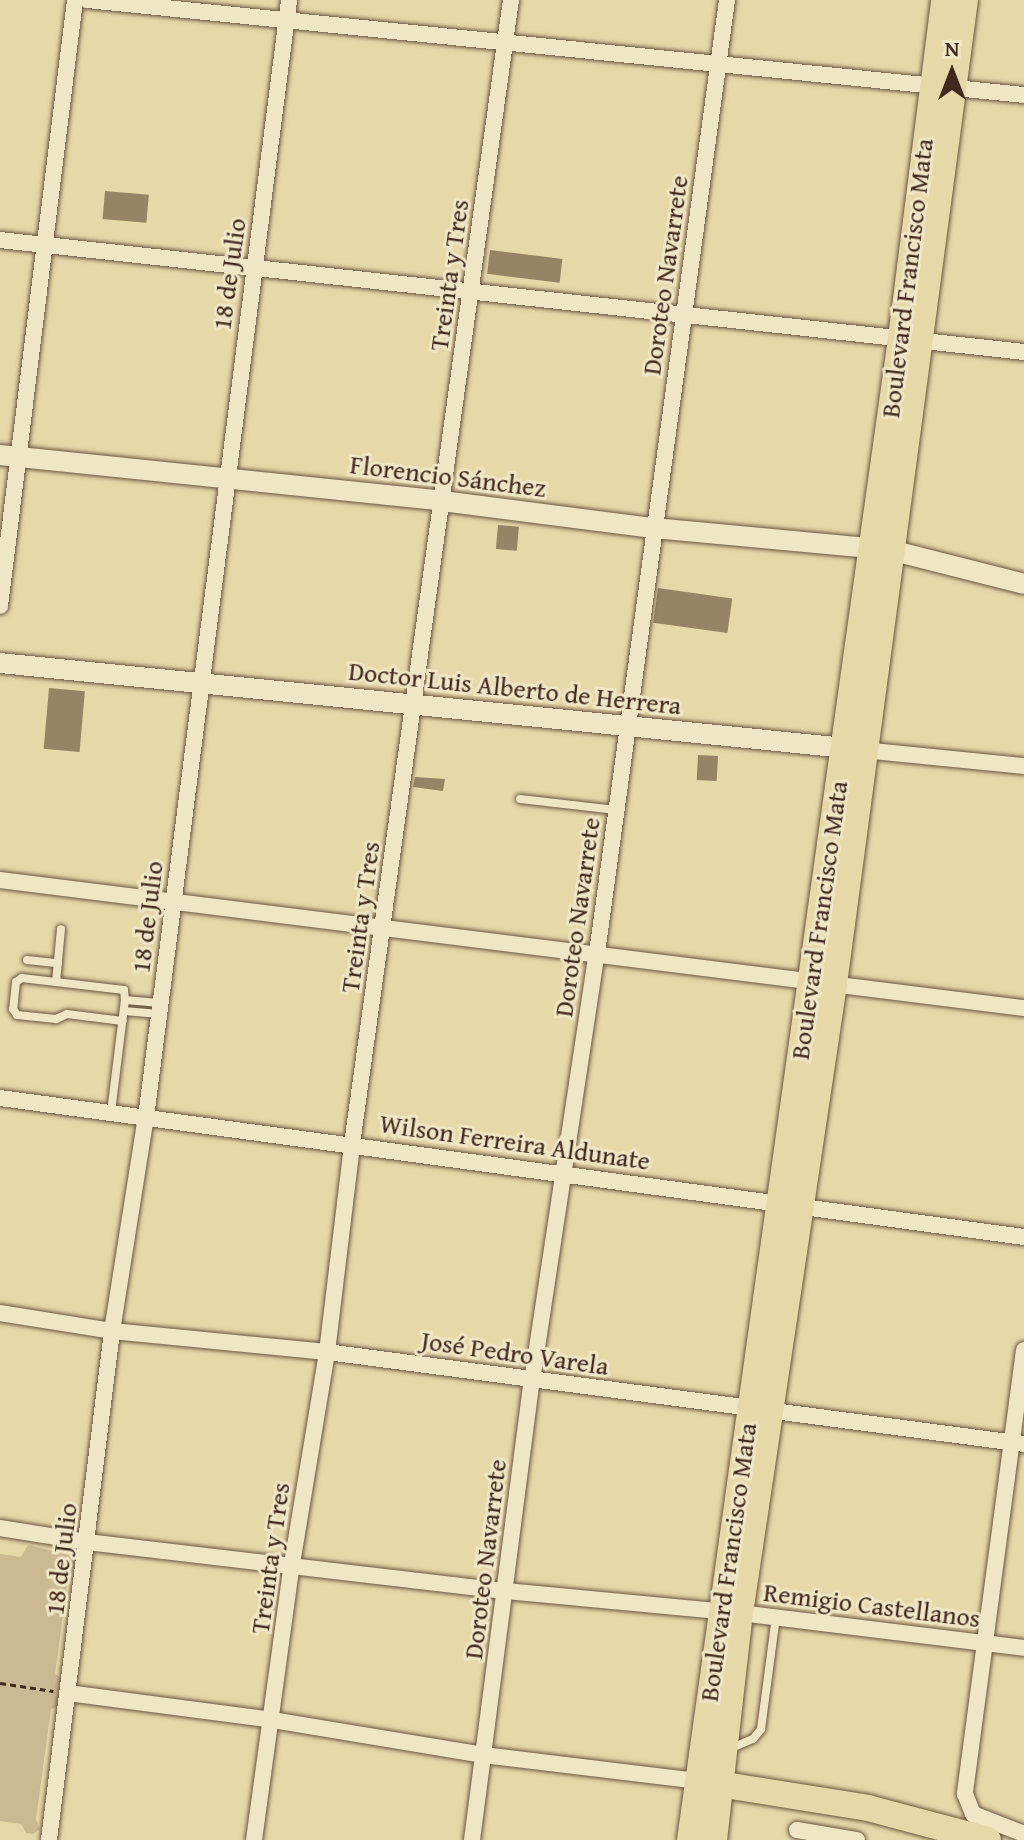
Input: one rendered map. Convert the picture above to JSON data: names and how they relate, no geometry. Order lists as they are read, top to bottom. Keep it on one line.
{"streets":{"main road":["Boulevard Francisco Mata"],"street":["18 de Julio","Treinta y Tres","Doroteo Navarrete","Florencio Sánchez","Doctor Luis Alberto de Herrera","Wilson Ferreira Aldunate","José Pedro Varela","Remigio Castellanos"]},"crossings":[["18 de Julio","Florencio Sánchez"],["18 de Julio","Doctor Luis Alberto de Herrera"],["18 de Julio","Wilson Ferreira Aldunate"],["18 de Julio","José Pedro Varela"],["18 de Julio","Remigio Castellanos"],["Treinta y Tres","Florencio Sánchez"],["Treinta y Tres","Doctor Luis Alberto de Herrera"],["Treinta y Tres","Wilson Ferreira Aldunate"],["Treinta y Tres","José Pedro Varela"],["Treinta y Tres","Remigio Castellanos"],["Doroteo Navarrete","Florencio Sánchez"],["Doroteo Navarrete","Doctor Luis Alberto de Herrera"],["Doroteo Navarrete","Wilson Ferreira Aldunate"],["Doroteo Navarrete","José Pedro Varela"],["Doroteo Navarrete","Remigio Castellanos"],["Boulevard Francisco Mata","Florencio Sánchez"],["Boulevard Francisco Mata","Doctor Luis Alberto de Herrera"],["Boulevard Francisco Mata","Wilson Ferreira Aldunate"],["Boulevard Francisco Mata","José Pedro Varela"],["Boulevard Francisco Mata","Remigio Castellanos"]],"north":"top"}
